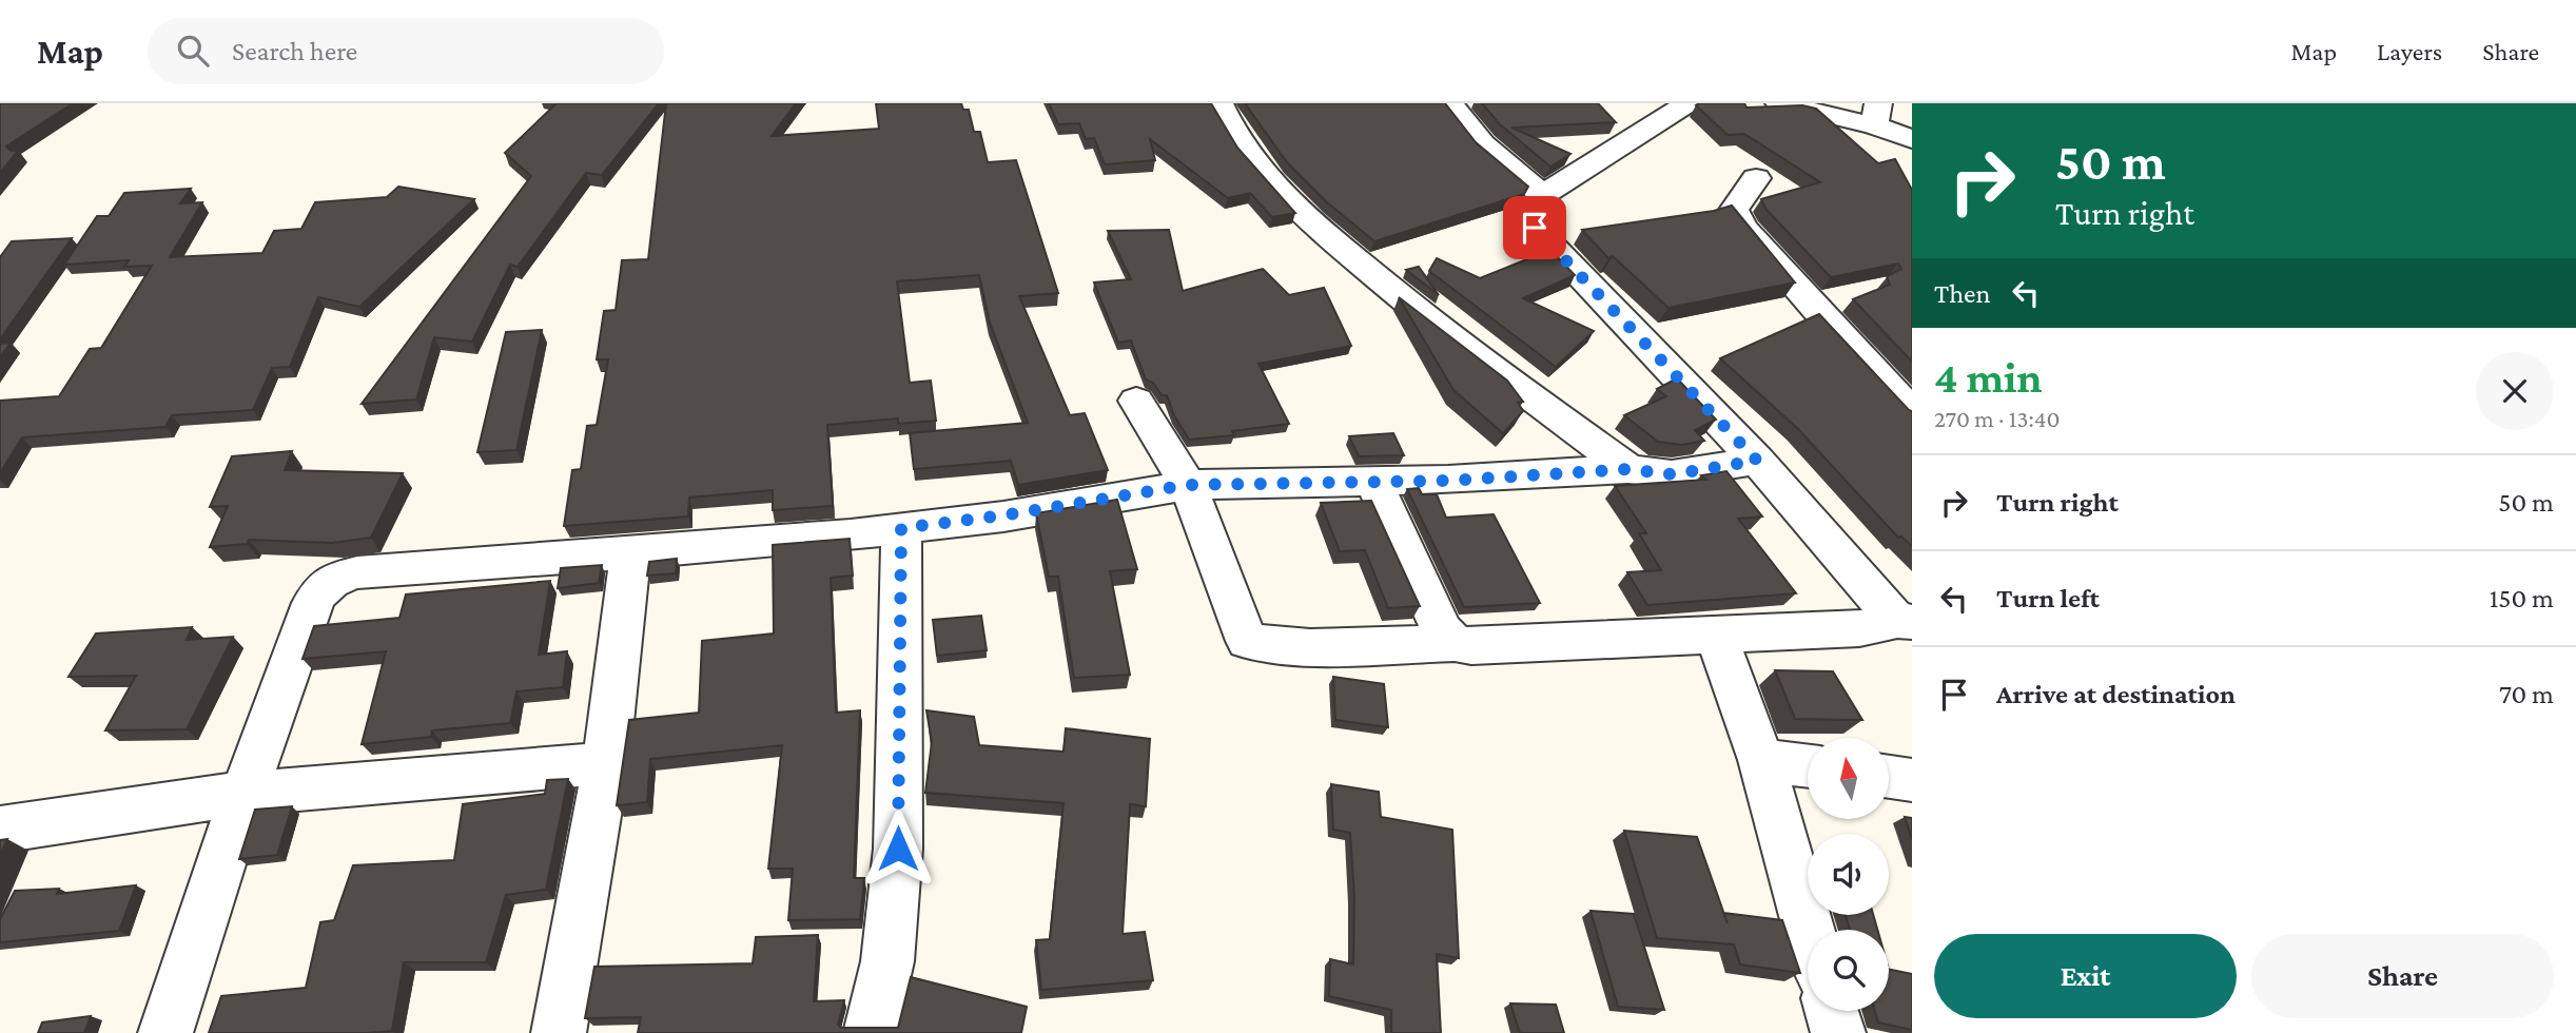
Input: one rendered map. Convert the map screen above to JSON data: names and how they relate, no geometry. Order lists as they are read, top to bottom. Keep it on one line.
{"north":"top","page":{"header":"Map","search":"Search here","nav":["Map","Layers","Share"],"turn":["50 m","Turn right"],"then":"Then","heading":["4 min","270 m · 13:40"],"list":[{"name":"Turn right","value":"50 m"},{"name":"Turn left","value":"150 m"},{"name":"Arrive at destination","value":"70 m"}],"buttons":["Exit","Share"]}}
